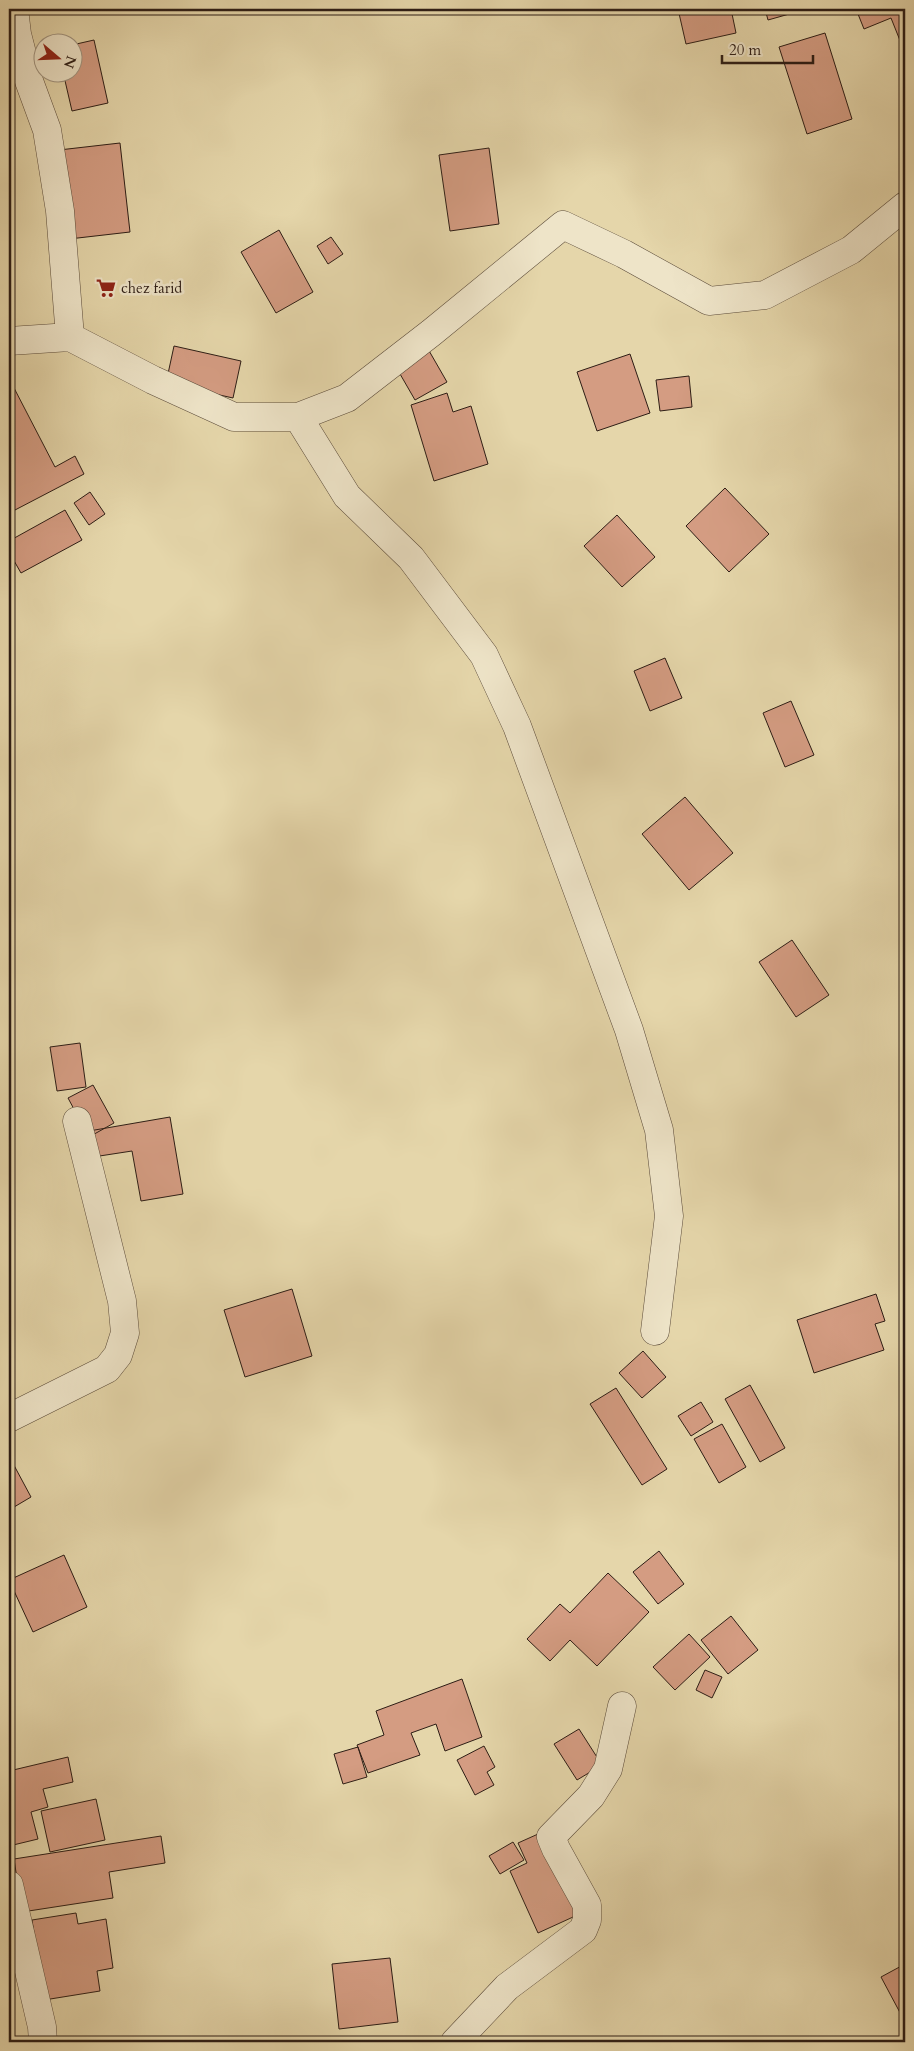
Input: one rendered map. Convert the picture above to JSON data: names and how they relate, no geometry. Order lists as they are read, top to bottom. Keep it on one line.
{"places":{"supermarket":["chez farid"]},"scale_bar":"20 m","north":"right"}
